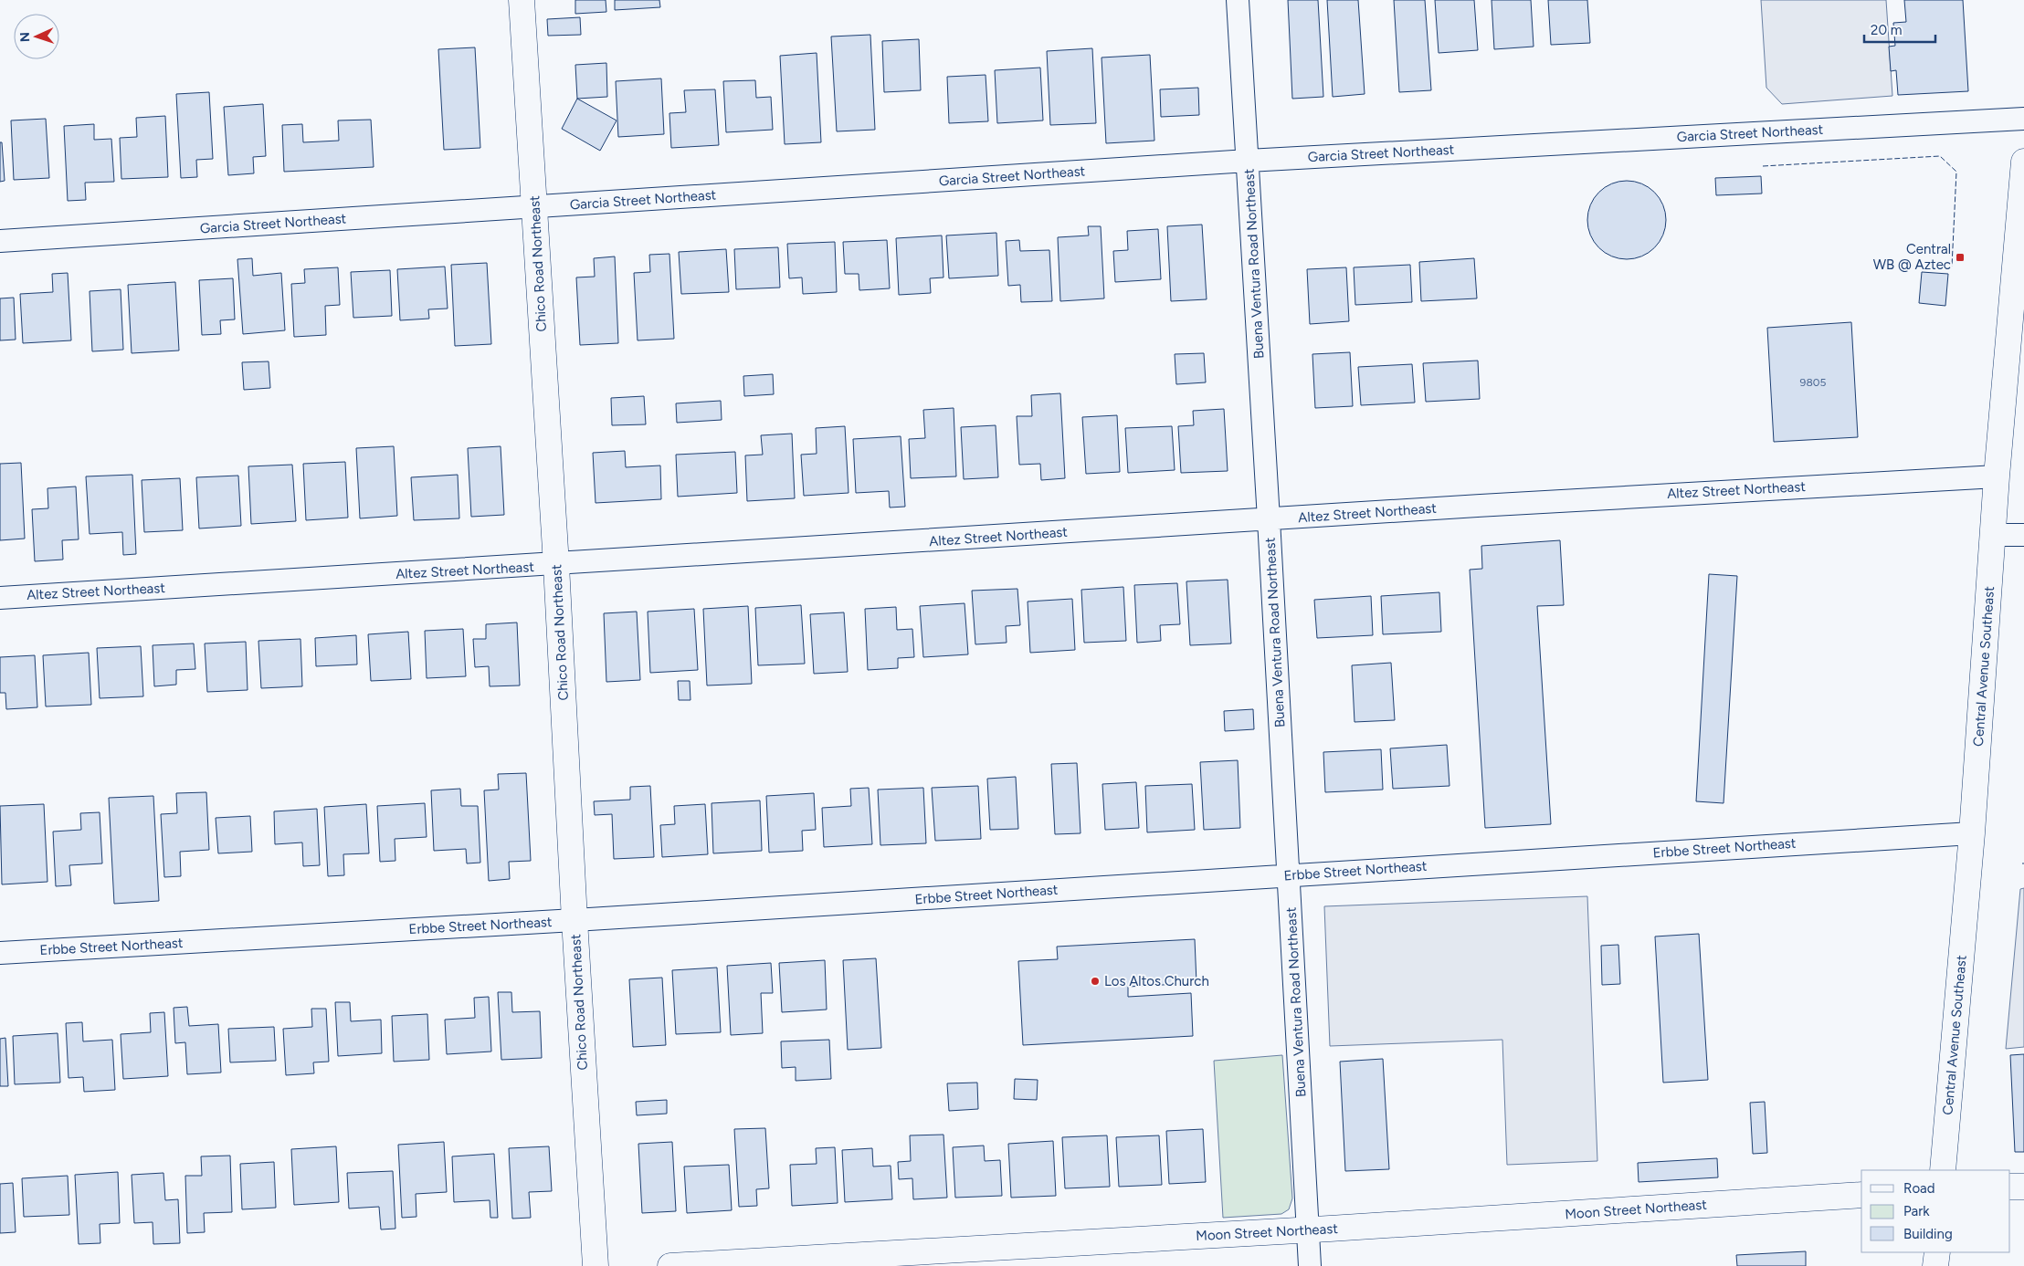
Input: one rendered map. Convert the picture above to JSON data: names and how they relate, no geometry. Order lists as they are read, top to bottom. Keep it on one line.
{"streets":{"street":["Garcia Street Northeast","Chico Road Northeast","Buena Ventura Road Northeast","Altez Street Northeast","Central Avenue Southeast","Erbbe Street Northeast","Moon Street Northeast"]},"crossings":[["Garcia Street Northeast","Chico Road Northeast"],["Garcia Street Northeast","Buena Ventura Road Northeast"],["Chico Road Northeast","Altez Street Northeast"],["Chico Road Northeast","Erbbe Street Northeast"],["Buena Ventura Road Northeast","Altez Street Northeast"],["Buena Ventura Road Northeast","Erbbe Street Northeast"],["Buena Ventura Road Northeast","Moon Street Northeast"],["Altez Street Northeast","Central Avenue Southeast"],["Central Avenue Southeast","Erbbe Street Northeast"]],"places":{"transit":["Central WB @ Aztec"],"other":["Los Altos Church"]},"house_numbers":["9805"],"legend":["Road","Park","Building"],"scale_bar":"20 m","north":"left"}
